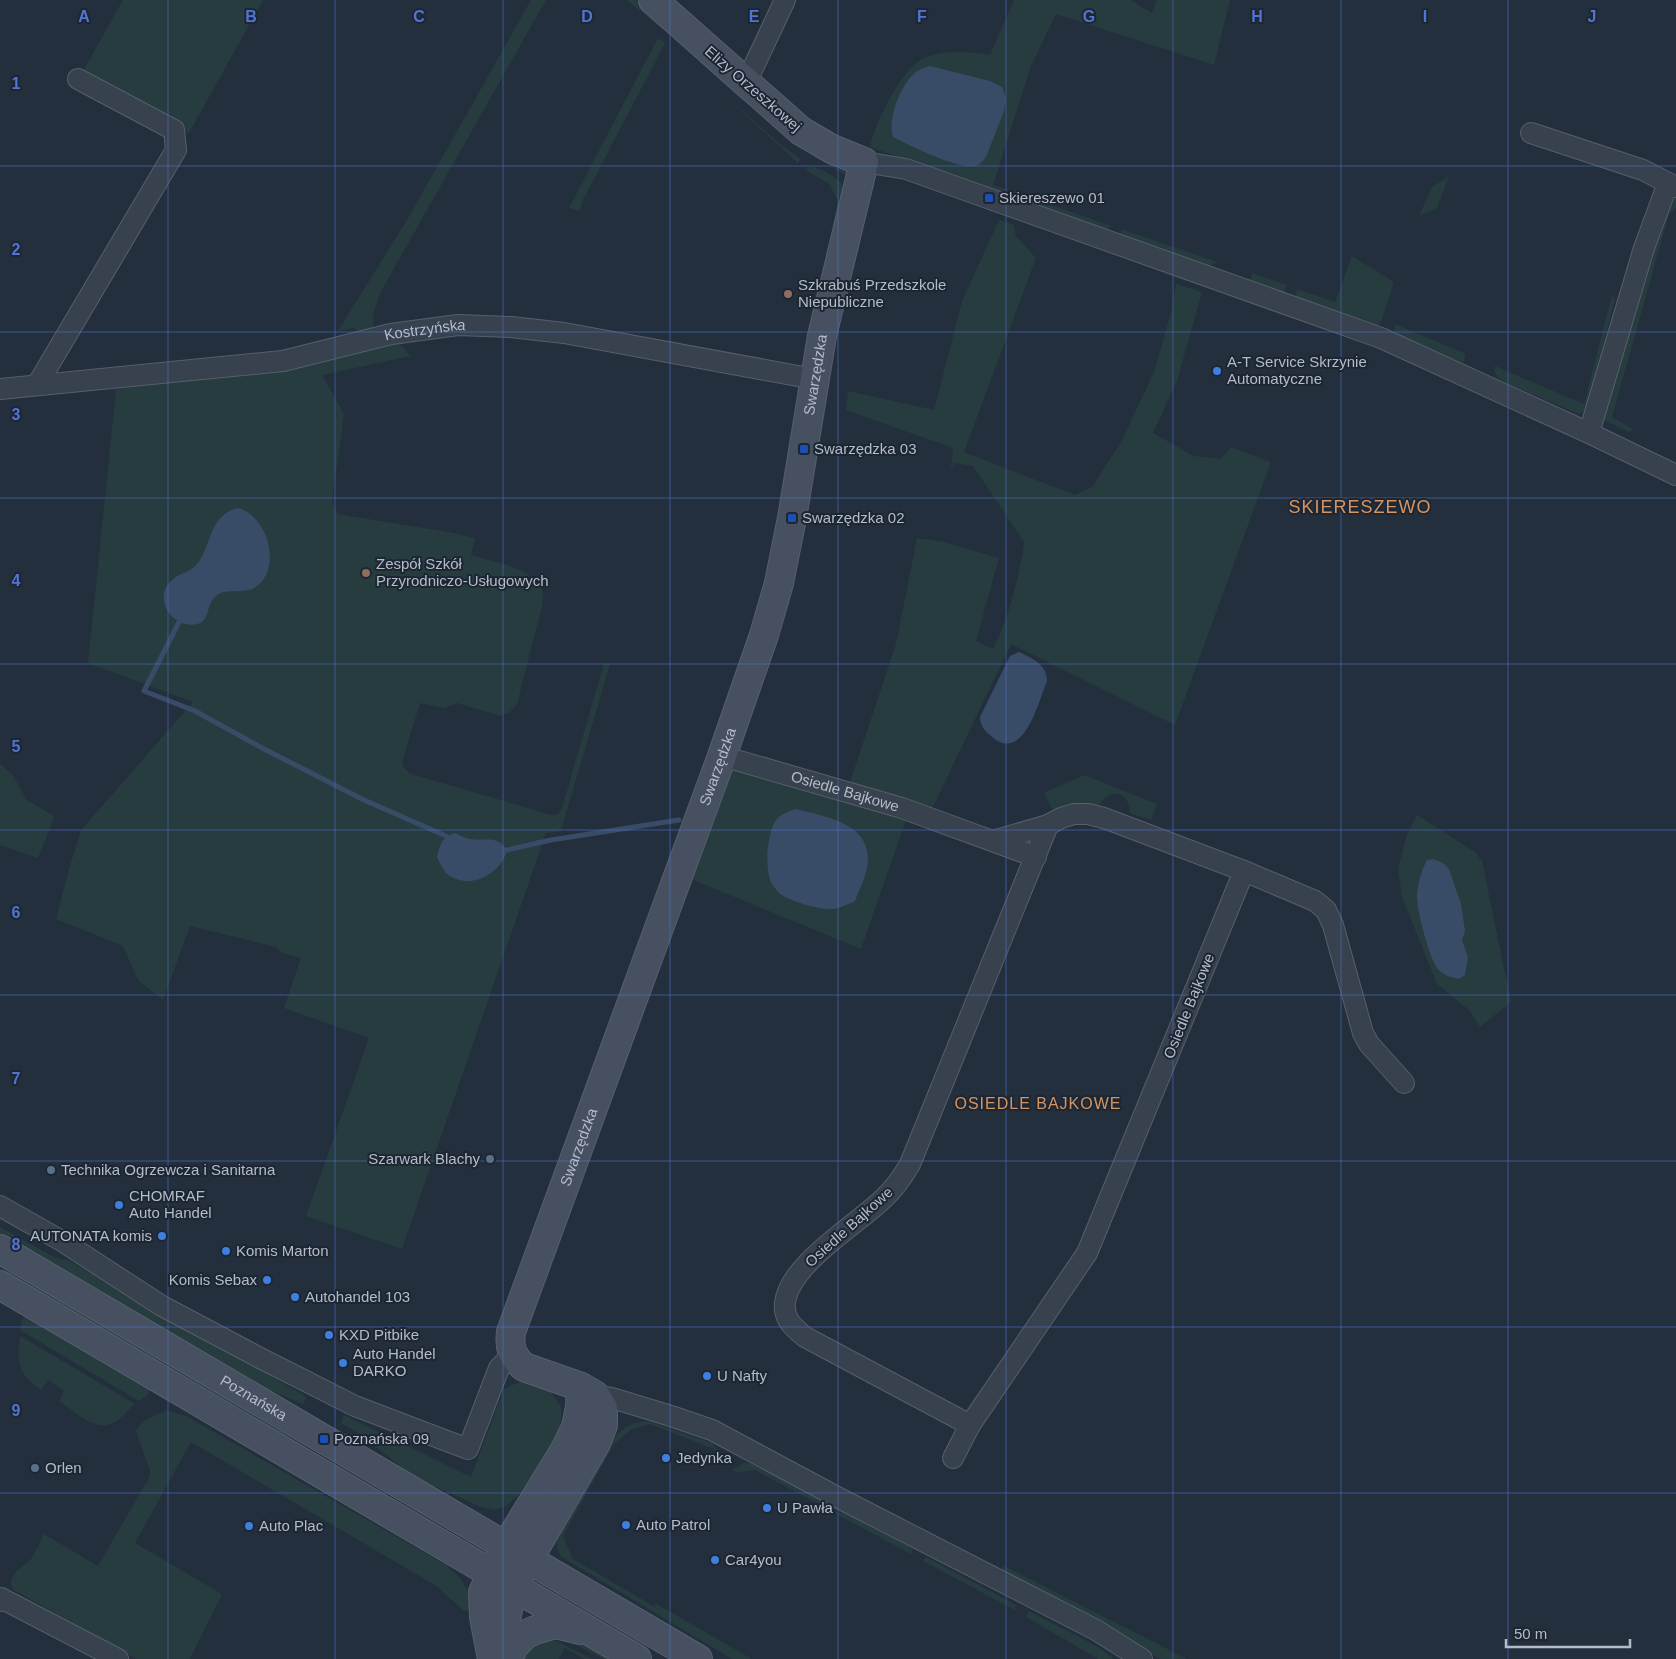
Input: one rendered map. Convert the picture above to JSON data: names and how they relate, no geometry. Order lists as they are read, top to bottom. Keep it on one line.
{"streets":{"main road":["Elizy Orzeszkowej","Swarzędzka","Poznańska"],"street":["Kostrzyńska","Osiedle Bajkowe"]},"crossings":[["Elizy Orzeszkowej","Swarzędzka"],["Kostrzyńska","Swarzędzka"],["Swarzędzka","Osiedle Bajkowe"]],"districts":["SKIERESZEWO","OSIEDLE BAJKOWE"],"places":{"transit":["Skiereszewo 01","Swarzędzka 03","Swarzędzka 02","Poznańska 09"],"other":["Szkrabuś Przedszkole Niepubliczne","A-T Service Skrzynie Automatyczne","Zespół Szkół Przyrodniczo-Usługowych","Szarwark Blachy","Technika Ogrzewcza i Sanitarna","CHOMRAF Auto Handel","AUTONATA komis","Komis Marton","Komis Sebax","Autohandel 103","KXD Pitbike","Auto Handel DARKO","U Nafty","Jedynka","Orlen","U Pawła","Auto Patrol","Auto Plac","Car4you"]},"scale_bar":"50 m","grid":{"columns":["A","B","C","D","E","F","G","H","I","J"],"rows":["1","2","3","4","5","6","7","8","9"]}}
